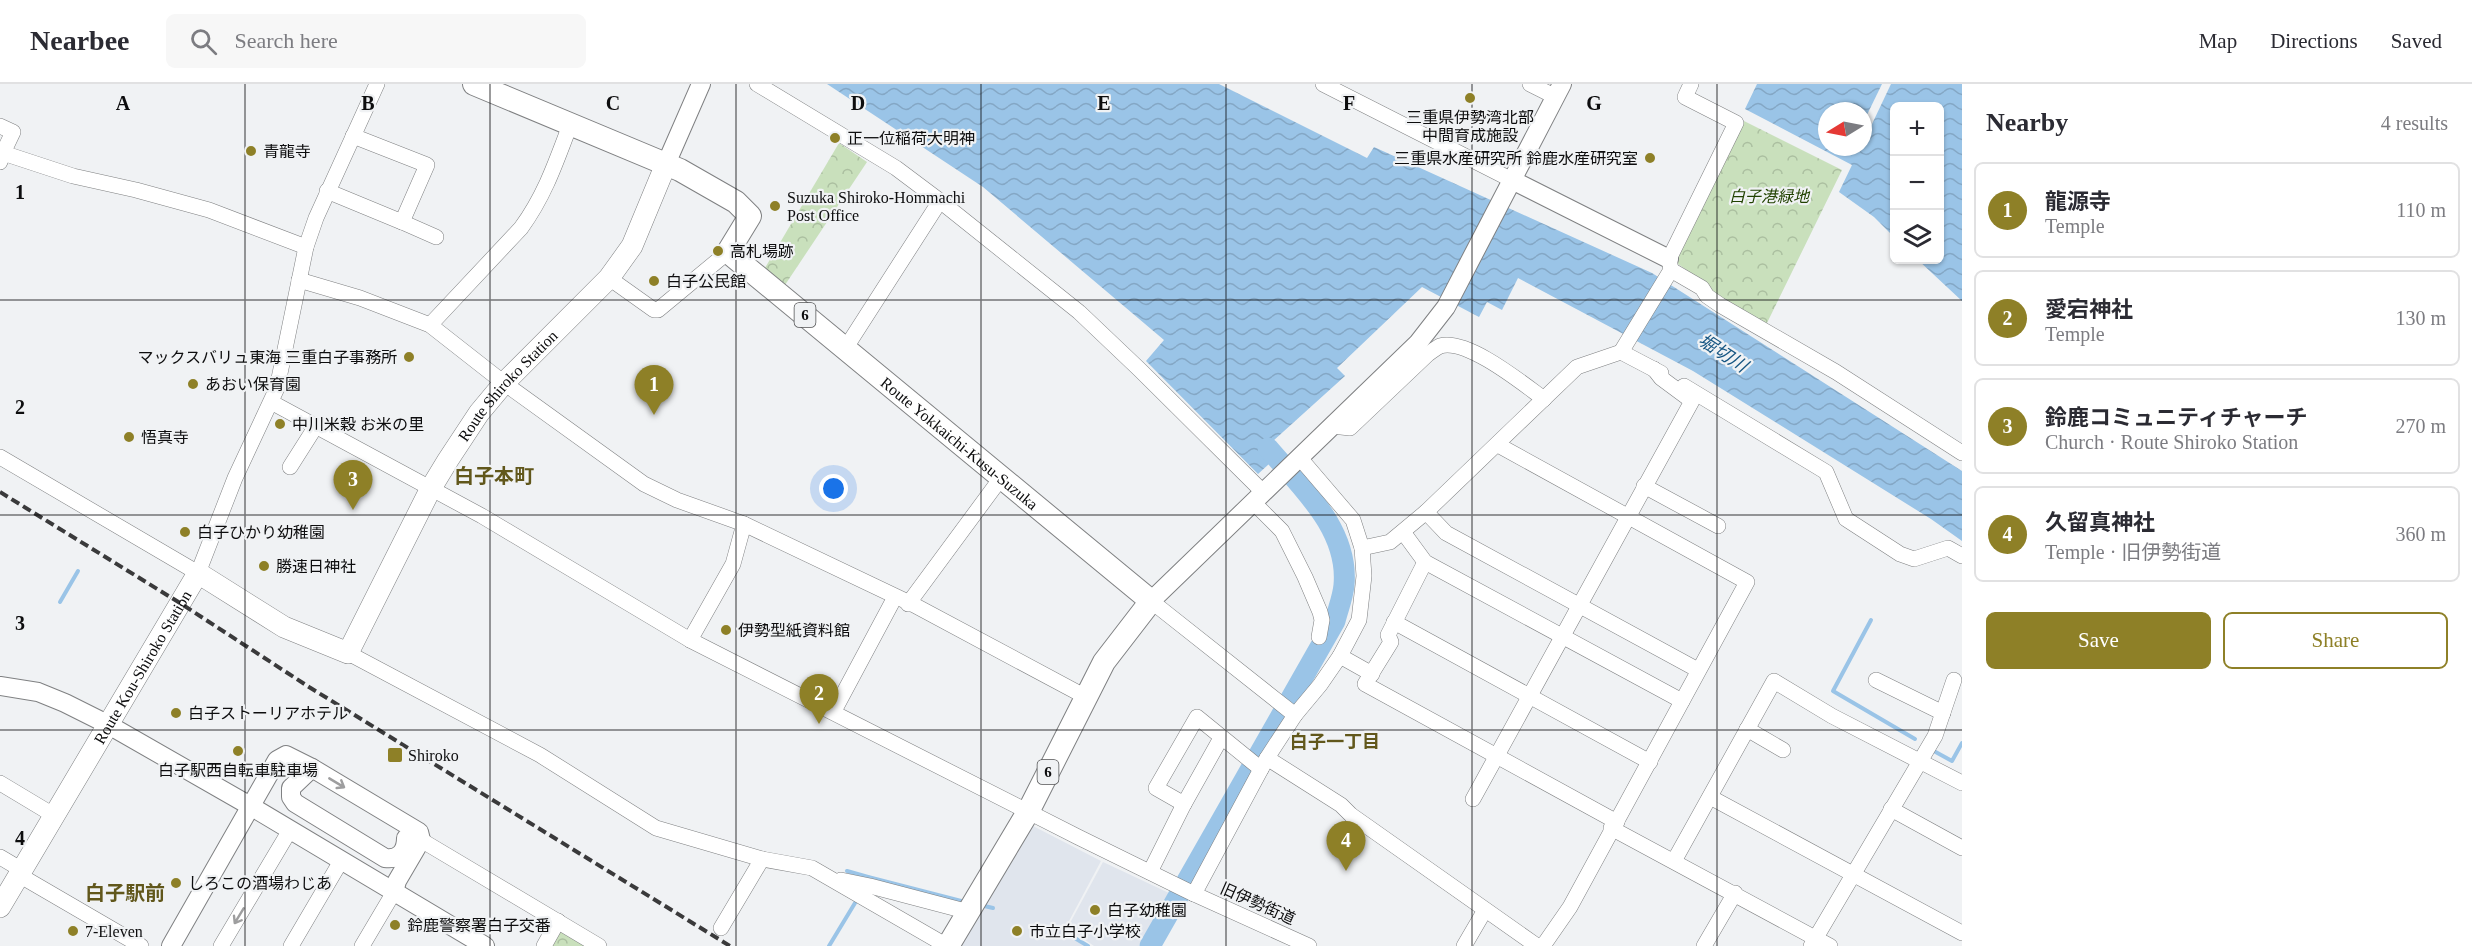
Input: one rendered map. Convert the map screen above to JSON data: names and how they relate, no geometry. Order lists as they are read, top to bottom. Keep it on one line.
{"streets":{"main road":["6","Route Shiroko Station","Route Yokkaichi-Kusu-Suzuka","Route Kou-Shiroko Station"],"street":["旧伊勢街道"]},"crossings":[["6","Route Yokkaichi-Kusu-Suzuka"],["6","旧伊勢街道"],["Route Shiroko Station","Route Kou-Shiroko Station"],["Route Shiroko Station","旧伊勢街道"]],"districts":["白子本町","白子一丁目","白子駅前"],"water":["堀切川"],"parks":["白子港緑地"],"places":{"other":["三重県伊勢湾北部 中間育成施設","正一位稲荷大明神","青龍寺","三重県水産研究所 鈴鹿水産研究室","Suzuka Shiroko-Hommachi Post Office","高札場跡","白子公民館","マックスバリュ東海 三重白子事務所","あおい保育園","中川米穀 お米の里","悟真寺","白子ひかり幼稚園","勝速日神社","伊勢型紙資料館","白子ストーリアホテル","白子駅西自転車駐車場","しろこの酒場わじあ","白子幼稚園","鈴鹿警察署白子交番","7-Eleven","市立白子小学校"],"transit":["Shiroko"]},"north":"left","page":{"header":"Nearbee","search":"Search here","nav":["Map","Directions","Saved"],"heading":["Nearby","4 results"],"map_buttons":["+","−"],"list":[{"mark":"1","name":"龍源寺","note":"Temple","value":"110 m"},{"mark":"2","name":"愛宕神社","note":"Temple","value":"130 m"},{"mark":"3","name":"鈴鹿コミュニティチャーチ","note":"Church · Route Shiroko Station","value":"270 m"},{"mark":"4","name":"久留真神社","note":"Temple · 旧伊勢街道","value":"360 m"}],"pins":["1","3","2","4"],"buttons":["Save","Share"]},"grid":{"columns":["A","B","C","D","E","F","G"],"rows":["1","2","3","4"]}}
